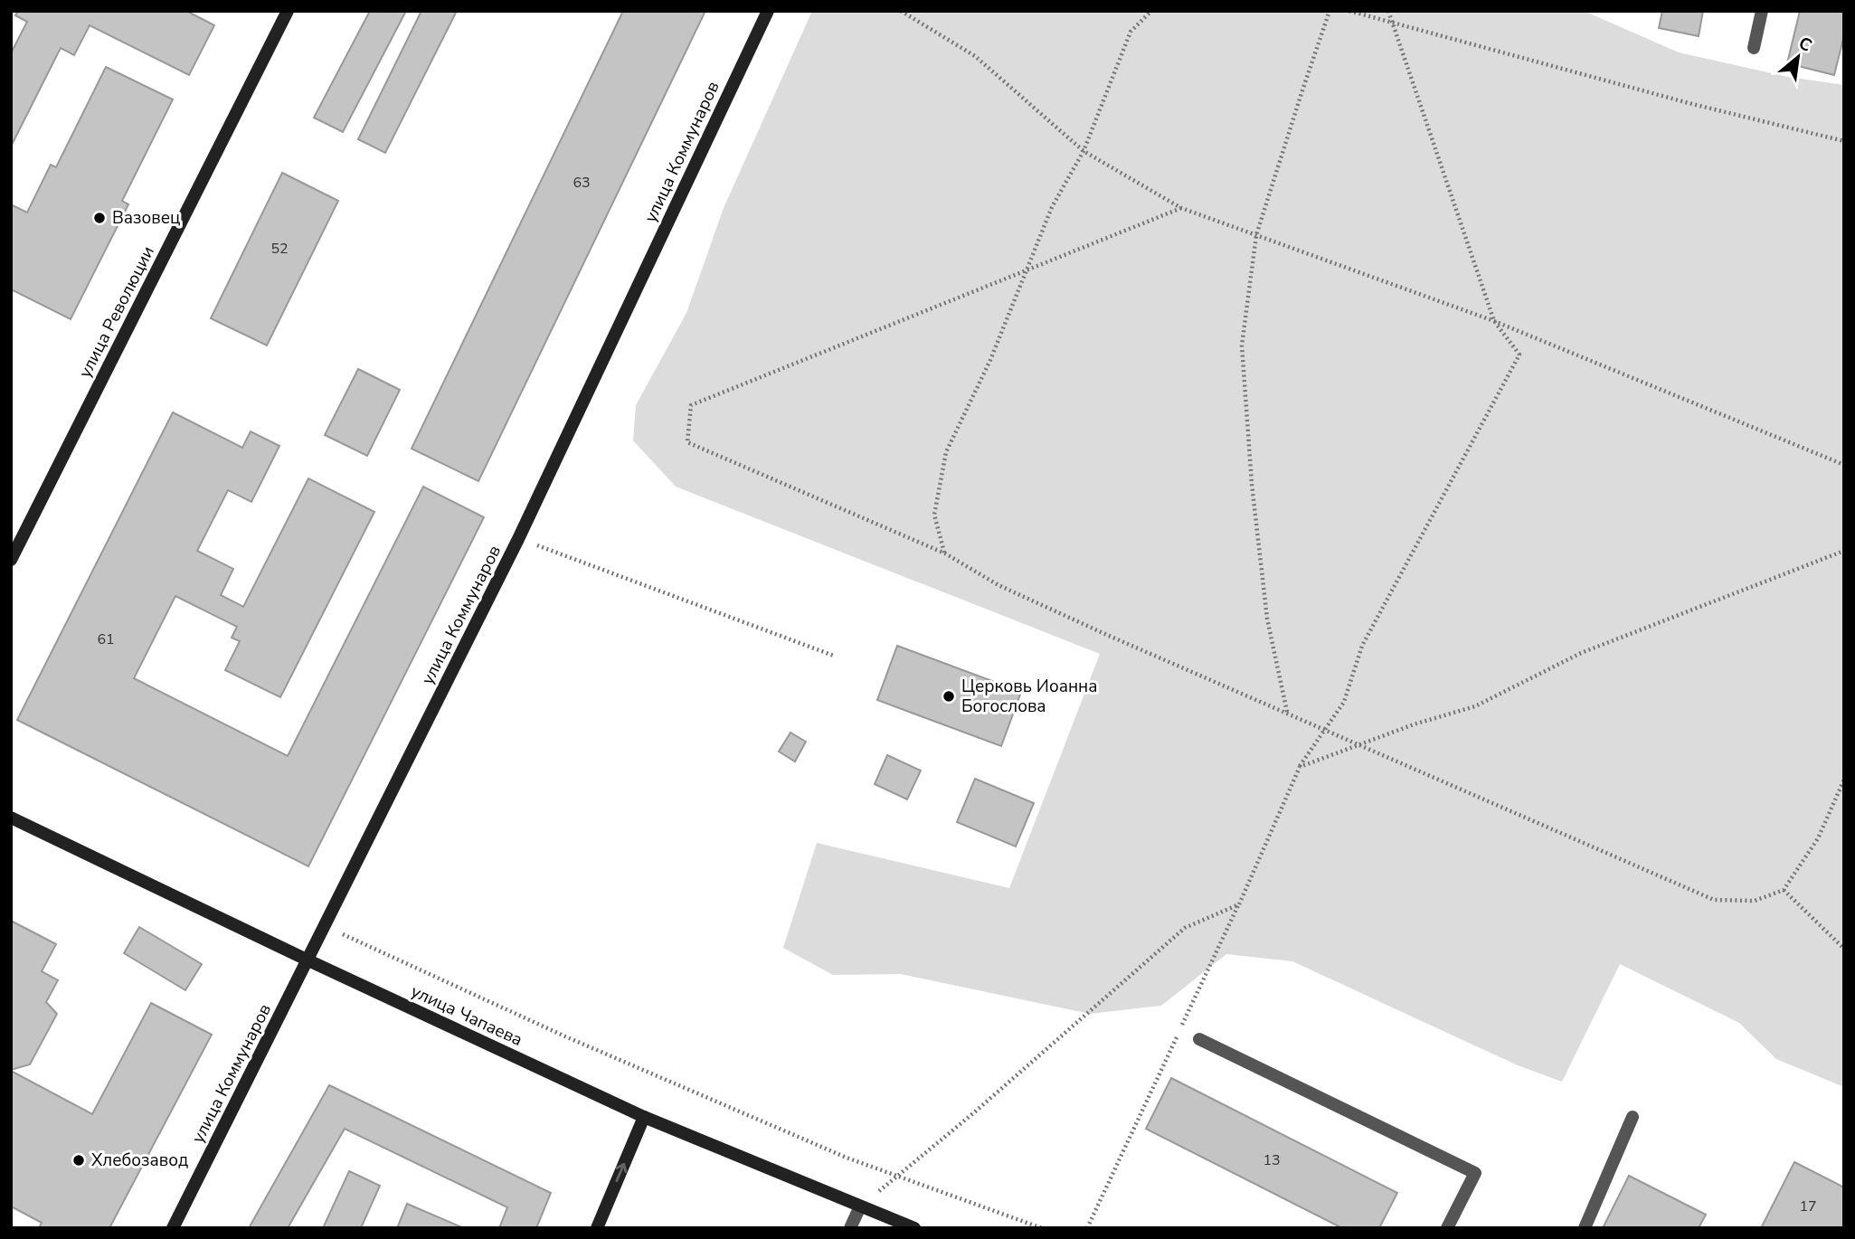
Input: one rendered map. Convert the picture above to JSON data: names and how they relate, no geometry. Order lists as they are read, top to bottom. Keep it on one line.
{"streets":{"street":["улица Коммунаров","улица Революции","улица Чапаева"]},"crossings":[["улица Коммунаров","улица Чапаева"]],"places":["Вазовец","Церковь Иоанна Богослова","Хлебозавод"],"house_numbers":["63","52","61","13","17"],"north":"top right"}
